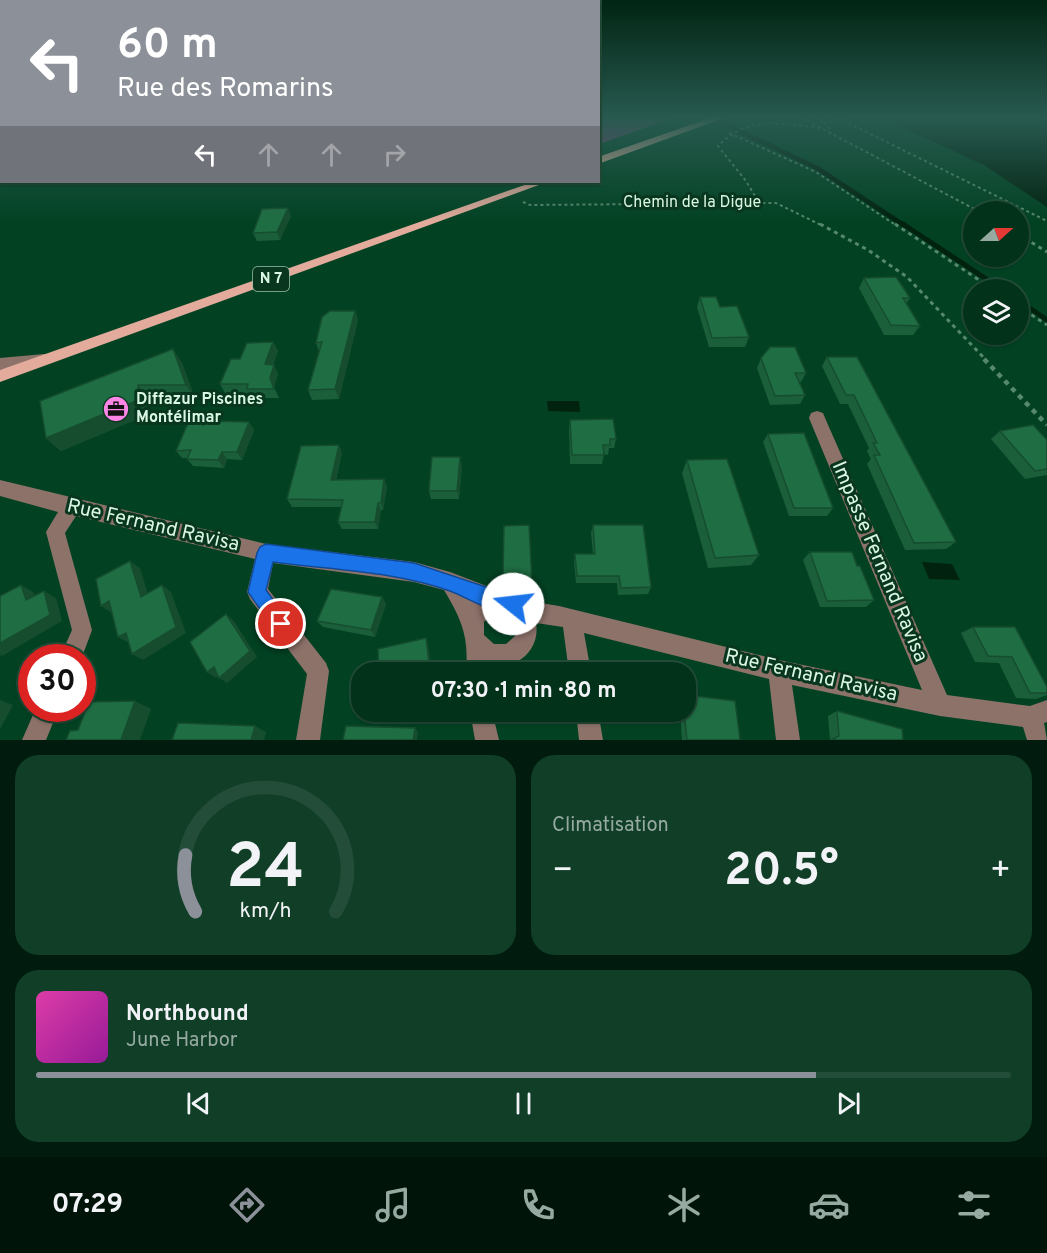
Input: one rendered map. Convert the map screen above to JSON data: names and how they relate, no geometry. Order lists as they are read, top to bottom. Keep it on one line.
{"streets":{"main road":["N 7"],"street":["Rue Fernand Ravisa","Impasse Fernand Ravisa"],"path":["Chemin de la Digue"]},"crossings":[["Chemin de la Digue","N 7"],["Rue Fernand Ravisa","Impasse Fernand Ravisa"]],"places":{"office":["Diffazur Piscines Montélimar"]},"north":"right","page":{"turn":["60 m","Rue des Romarins"],"limit":"30","trip":"07:30 · 1 min · 80 m","tile":"Climatisation","heat":["−","20.5°","+"],"song":["Northbound","June Harbor"],"tabs":"07:29","gauge":["24","km/h"]}}
